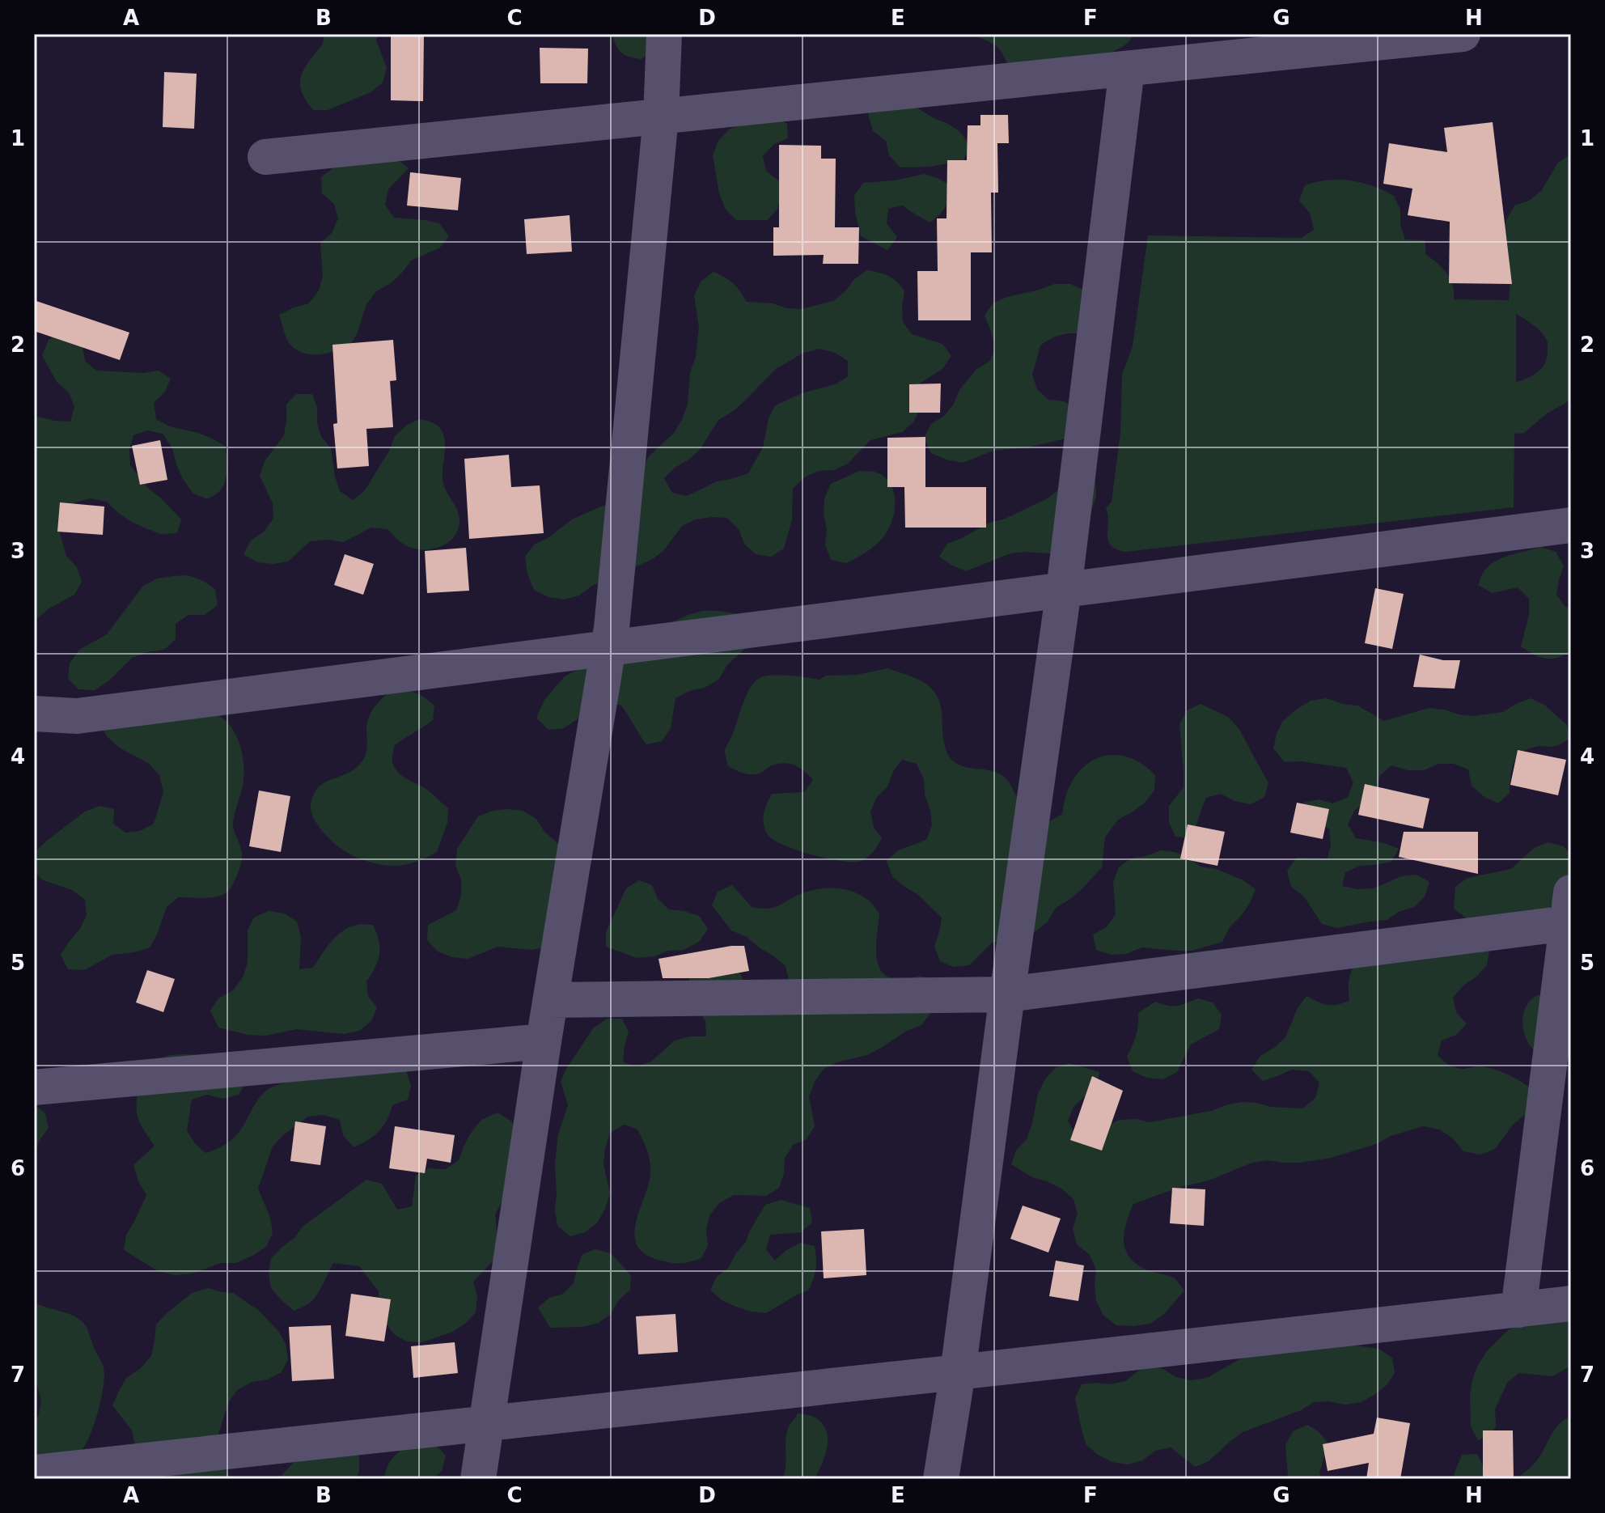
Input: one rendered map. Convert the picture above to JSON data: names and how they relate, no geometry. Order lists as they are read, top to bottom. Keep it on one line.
{"grid":{"columns":["A","B","C","D","E","F","G","H"],"rows":["1","2","3","4","5","6","7"]}}
